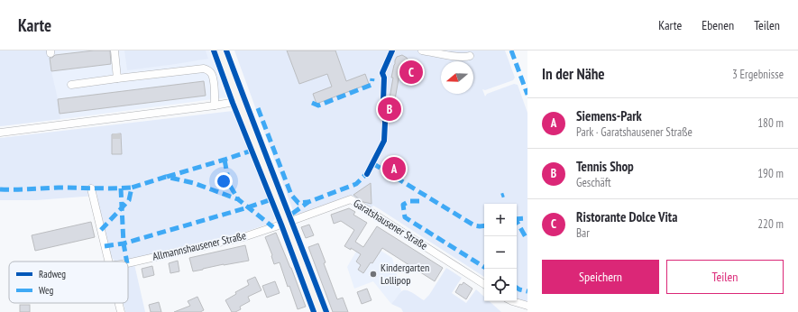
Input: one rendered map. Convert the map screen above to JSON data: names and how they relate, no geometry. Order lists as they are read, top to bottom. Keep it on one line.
{"streets":{"street":["Garatshausener Straße","Allmannshausener Straße"]},"crossings":[["Garatshausener Straße","Allmannshausener Straße"]],"places":["Kindergarten Lollipop"],"legend":["Radweg","Weg"],"north":"left","page":{"header":"Karte","nav":["Karte","Ebenen","Teilen"],"heading":["In der Nähe","3 Ergebnisse"],"pins":["C","B","A"],"list":[{"mark":"A","name":"Siemens-Park","note":"Park · Garatshausener Straße","value":"180 m"},{"mark":"B","name":"Tennis Shop","note":"Geschäft","value":"190 m"},{"mark":"C","name":"Ristorante Dolce Vita","note":"Bar","value":"220 m"}],"map_buttons":["+","−"],"buttons":["Speichern","Teilen"]}}
